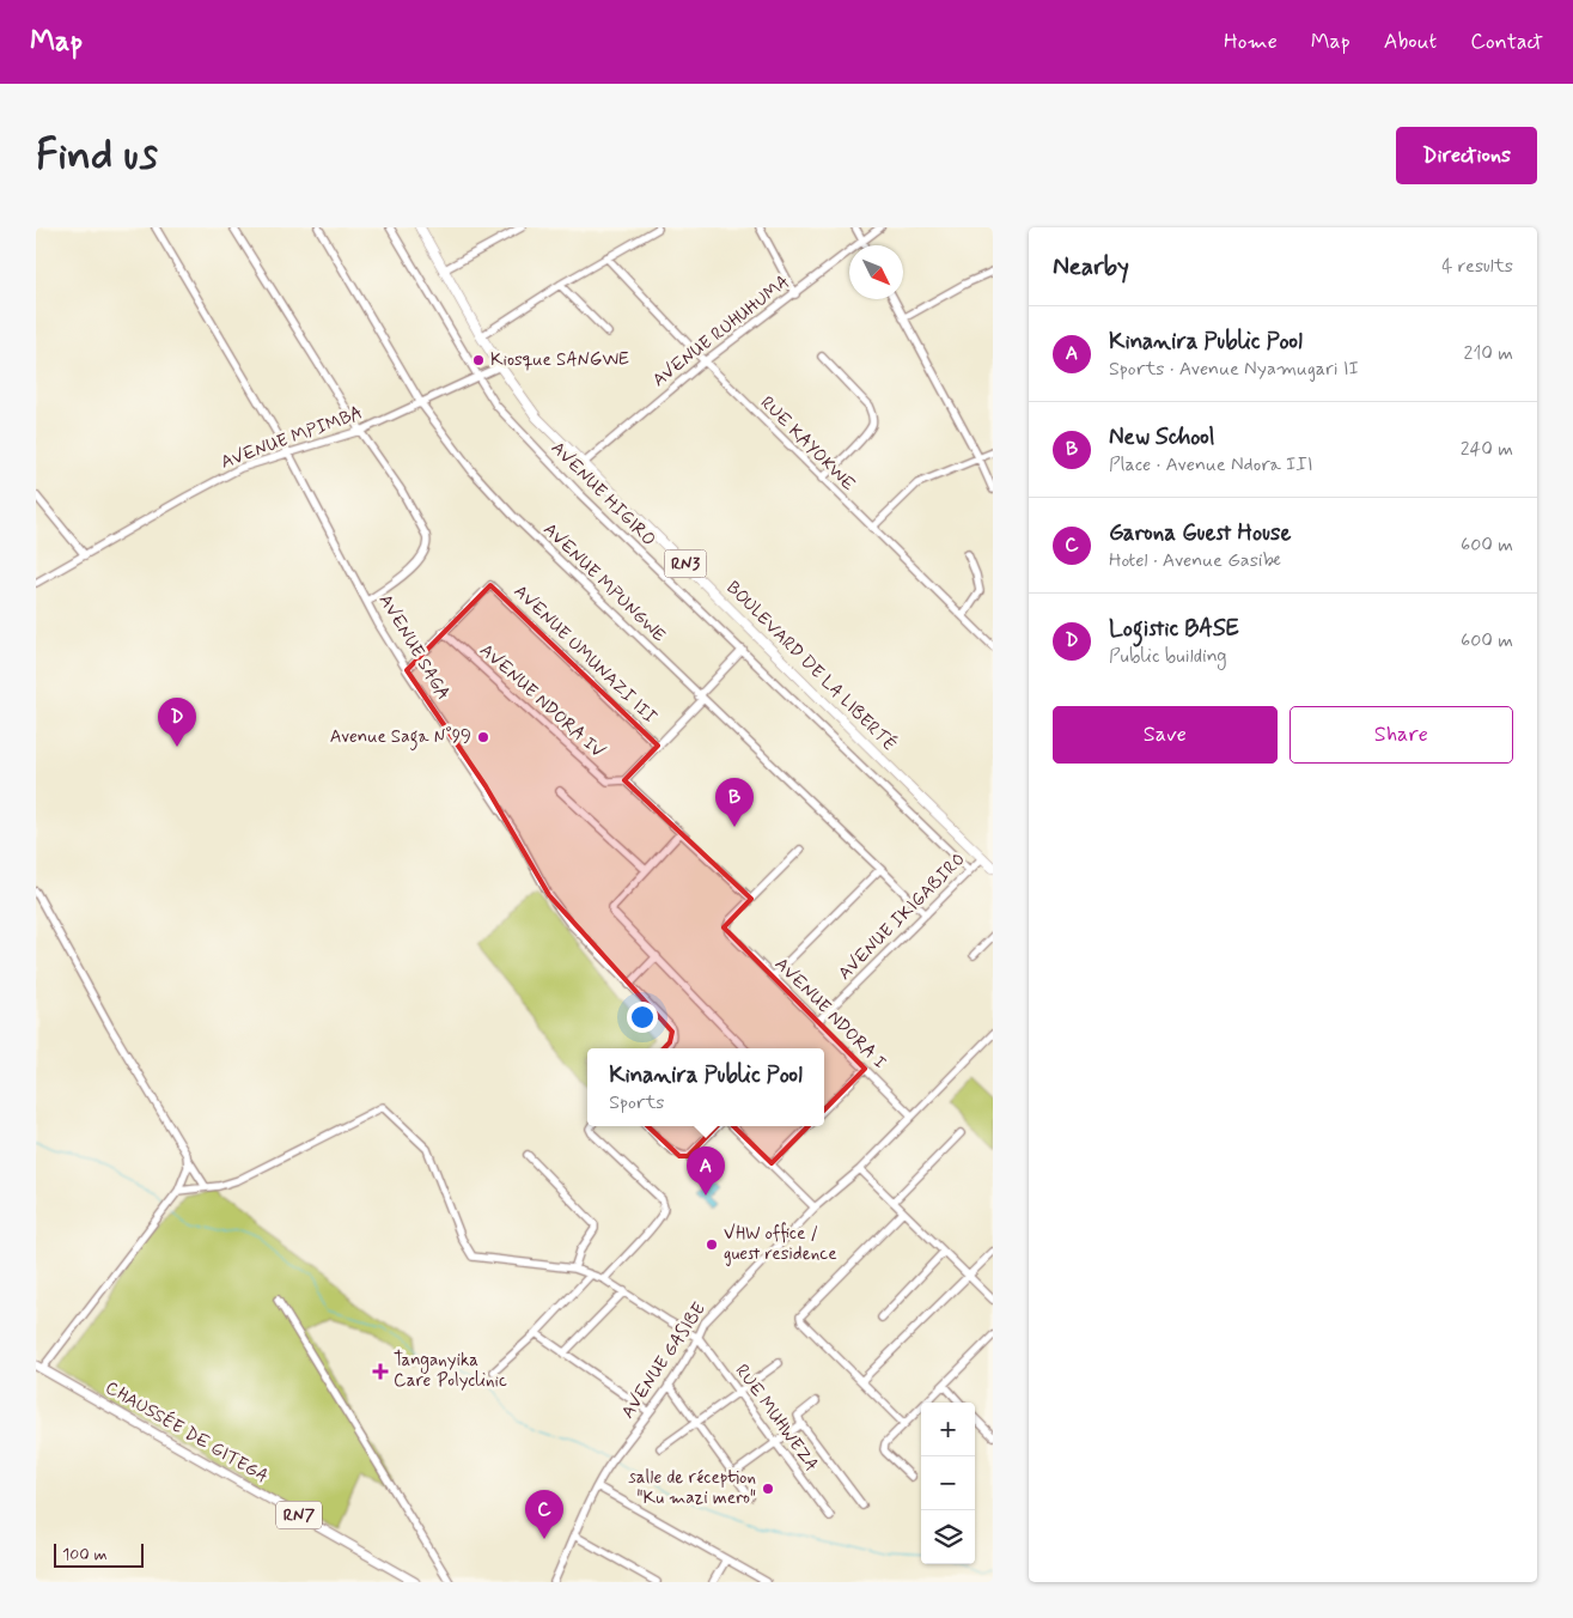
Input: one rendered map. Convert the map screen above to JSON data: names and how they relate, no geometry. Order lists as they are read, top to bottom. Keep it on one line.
{"streets":{"highway":["RN3","BOULEVARD DE LA LIBERTÉ"],"main road":["CHAUSSÉE DE GITEGA","RN7"],"street":["AVENUE RUHUHUMA","AVENUE MPIMBA","RUE KAYOKWE","AVENUE HIGIRO","AVENUE MPUNGWE","AVENUE SAGA","AVENUE UMUNAZI III","AVENUE NDORA IV","AVENUE IKIGABIRO","AVENUE NDORA I","AVENUE GASIBE","RUE MUHWEZA"]},"crossings":[["AVENUE RUHUHUMA","RUE KAYOKWE"],["AVENUE RUHUHUMA","BOULEVARD DE LA LIBERTÉ"],["AVENUE MPIMBA","AVENUE HIGIRO"],["AVENUE MPIMBA","AVENUE MPUNGWE"],["AVENUE MPIMBA","AVENUE SAGA"],["AVENUE MPIMBA","BOULEVARD DE LA LIBERTÉ"],["AVENUE HIGIRO","AVENUE IKIGABIRO"],["AVENUE MPUNGWE","AVENUE IKIGABIRO"],["AVENUE UMUNAZI III","AVENUE NDORA IV"],["BOULEVARD DE LA LIBERTÉ","AVENUE IKIGABIRO"],["AVENUE IKIGABIRO","AVENUE NDORA I"],["AVENUE NDORA I","AVENUE GASIBE"],["AVENUE GASIBE","RUE MUHWEZA"]],"places":{"other":["Kiosque SANGWE","Avenue Saga N°99","VHW office / guest residence","salle de réception \"Ku mazi mero\""],"health":["Tanganyika Care Polyclinic"]},"scale_bar":"100 m","north":"bottom right","page":{"header":"Map","nav":["Home","Map","About","Contact"],"buttons":["Directions",["Save","Share"]],"title":"Find us","heading":["Nearby","4 results"],"list":[{"mark":"A","name":"Kinanira Public Pool","note":"Sports · Avenue Nyamugari II","value":"210 m"},{"mark":"B","name":"New School","note":"Place · Avenue Ndora III","value":"240 m"},{"mark":"C","name":"Garona Guest House","note":"Hotel · Avenue Gasibe","value":"600 m"},{"mark":"D","name":"Logistic BASE","note":"Public building","value":"600 m"}],"pins":["D","B","A","C"],"popup":["Kinanira Public Pool","Sports"],"map_buttons":["+","−"],"scale":"100 m"}}
